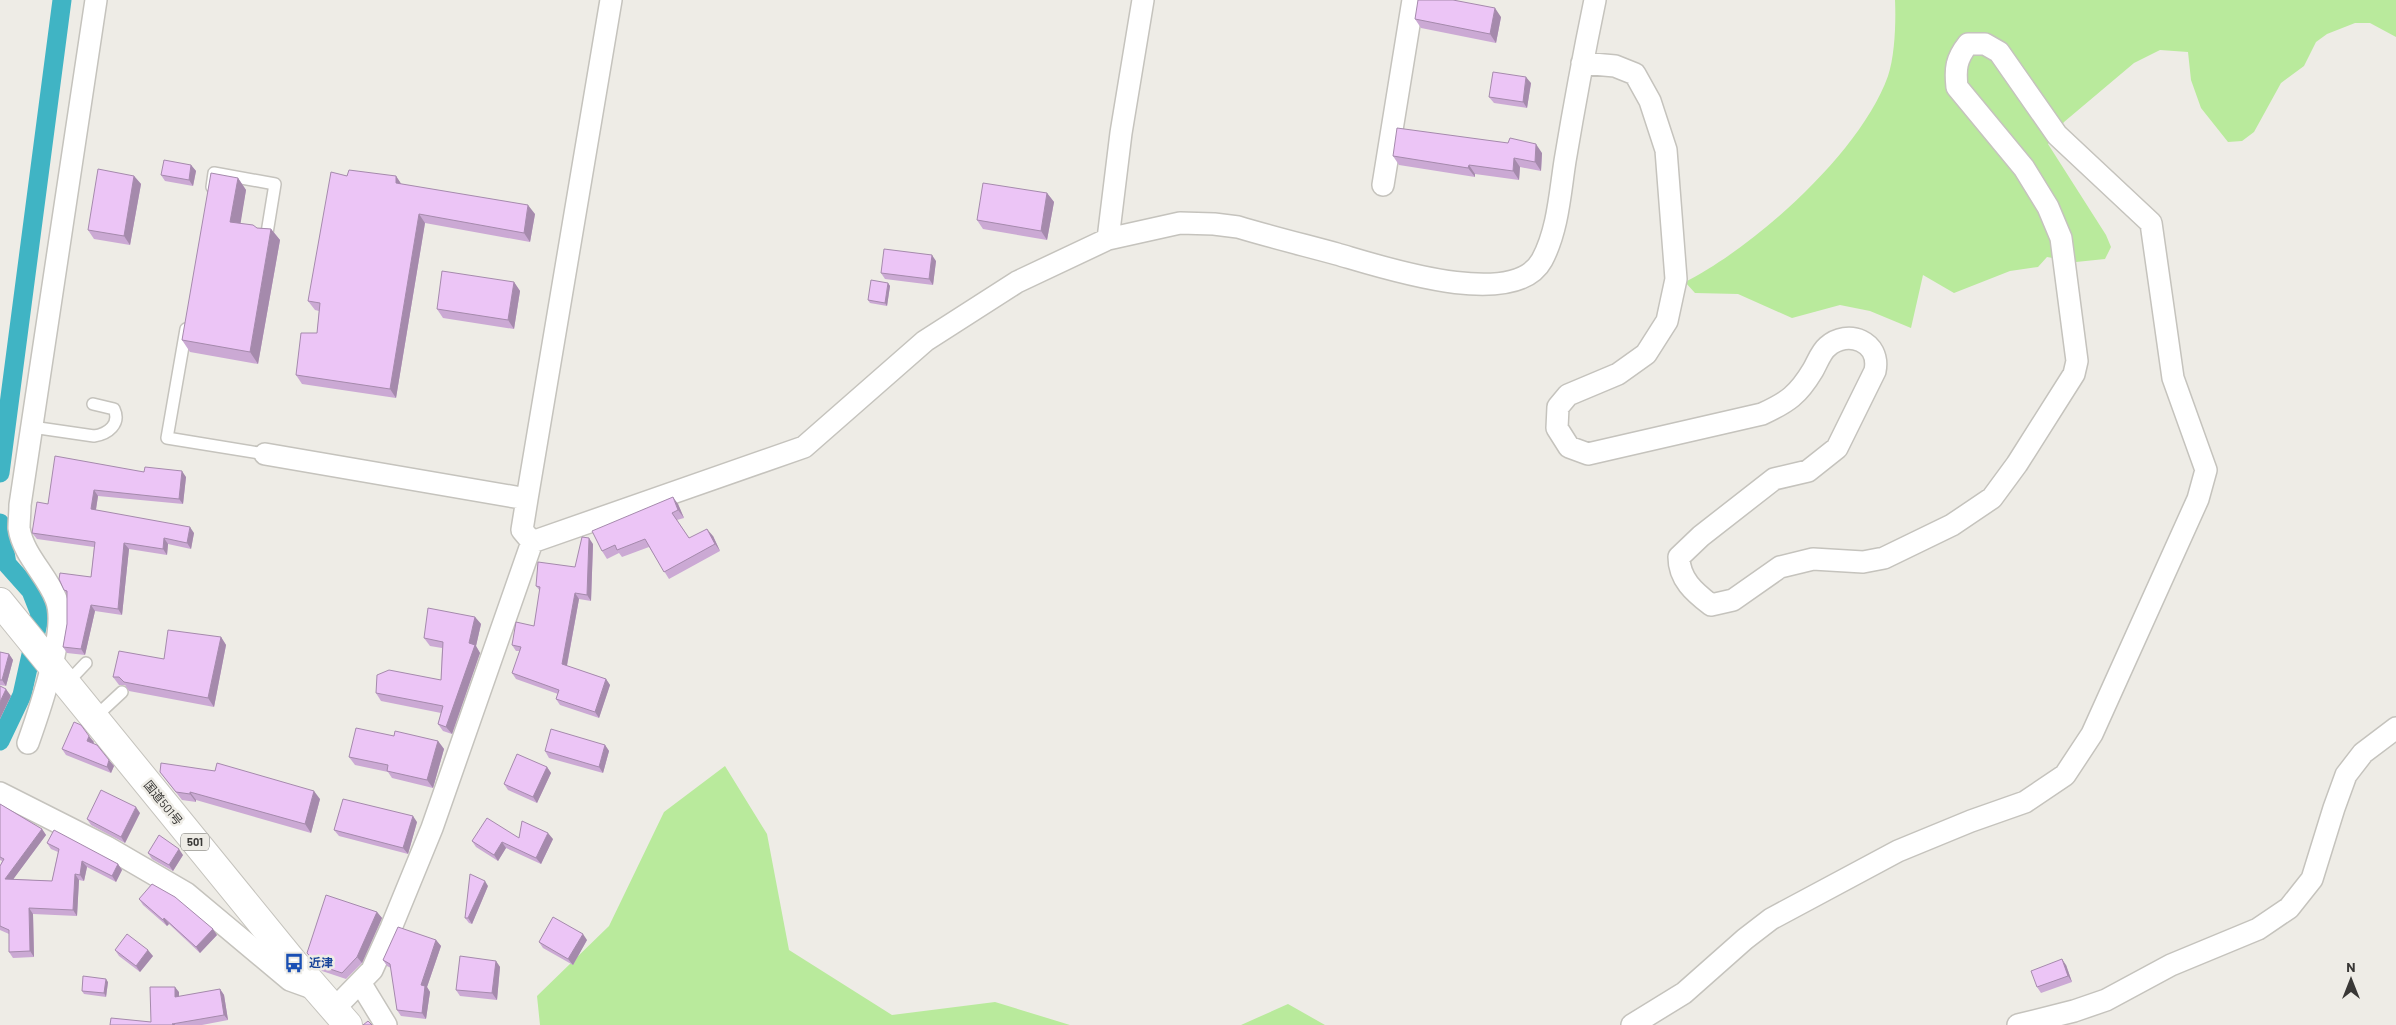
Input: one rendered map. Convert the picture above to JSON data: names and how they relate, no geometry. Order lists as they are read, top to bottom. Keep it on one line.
{"streets":{"highway":["国道501号","501"]},"places":{"bus stop":["近津"]},"north":"top"}
